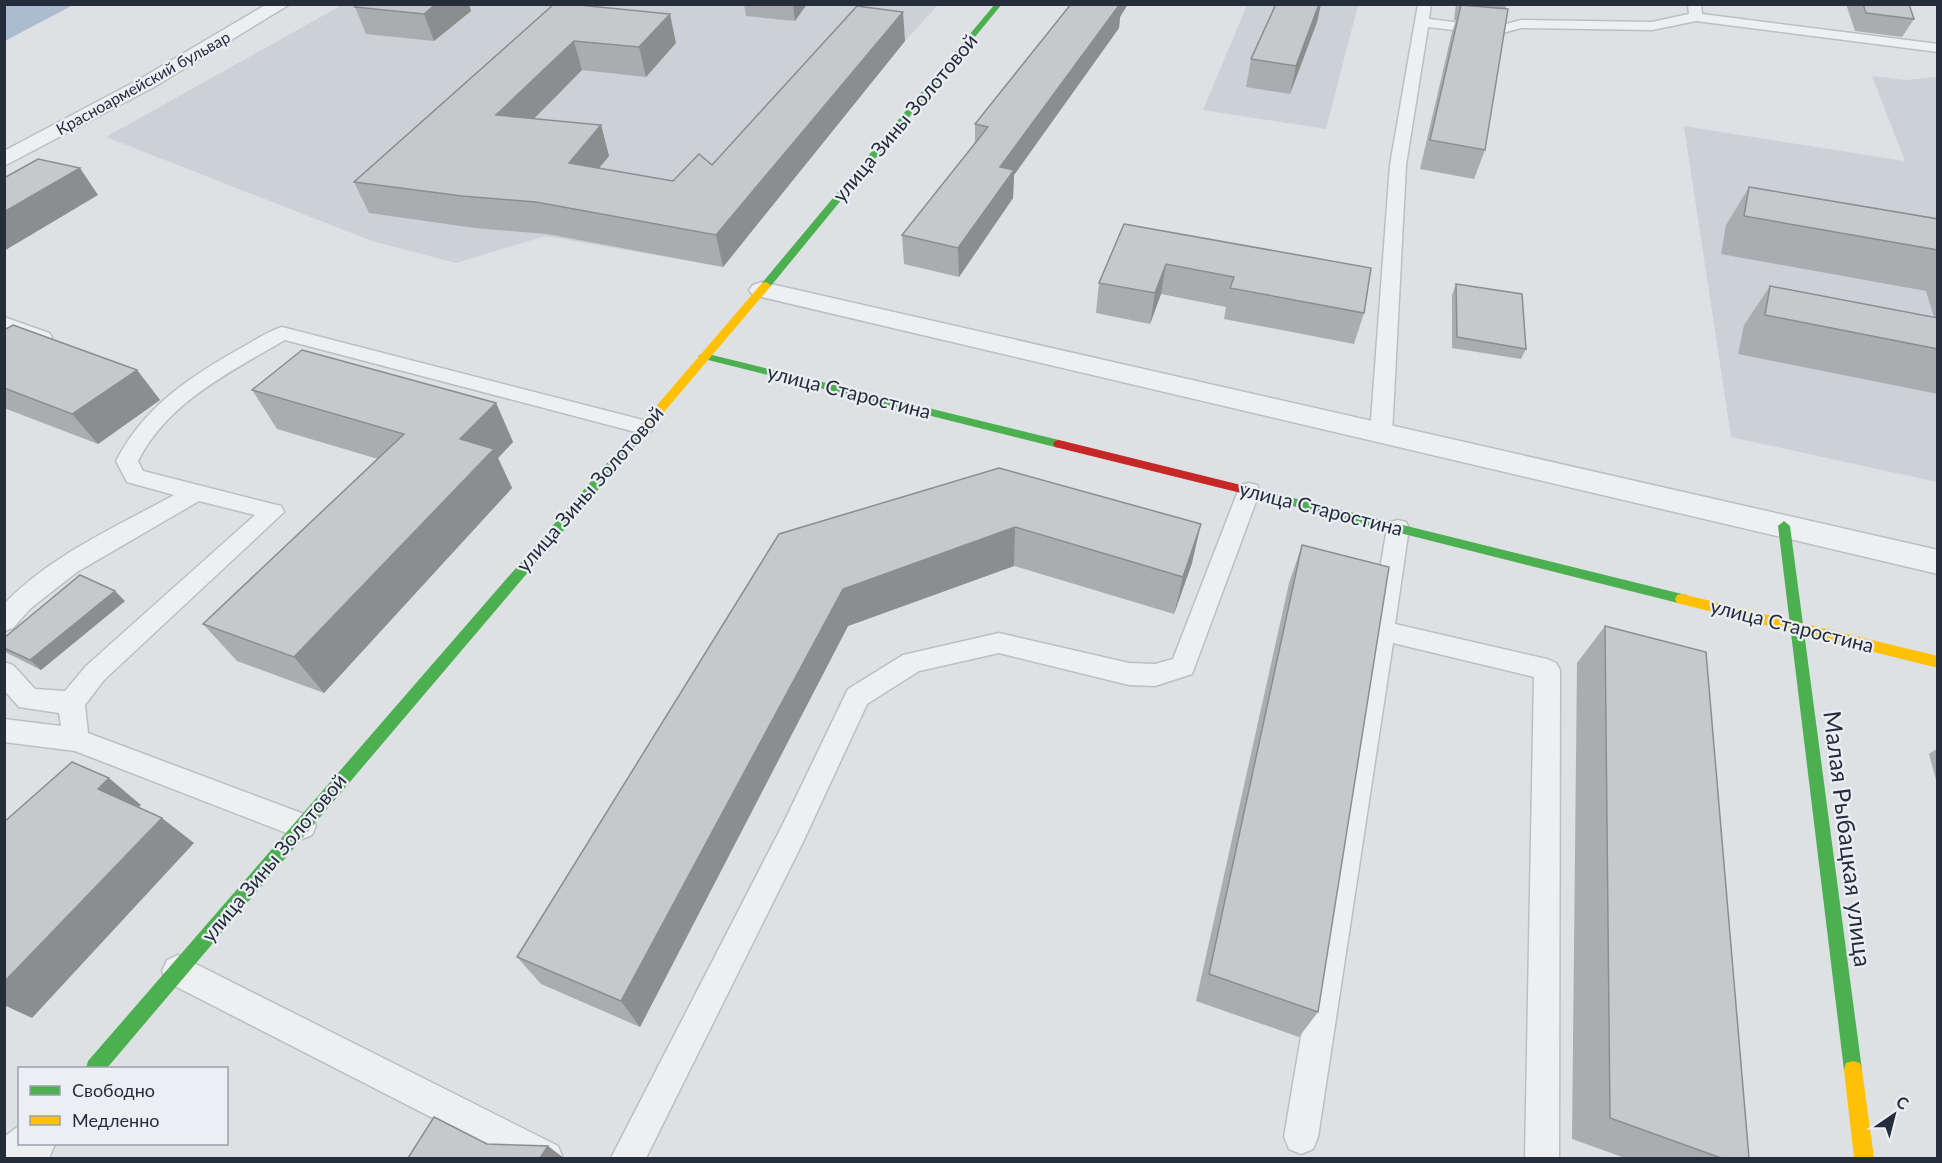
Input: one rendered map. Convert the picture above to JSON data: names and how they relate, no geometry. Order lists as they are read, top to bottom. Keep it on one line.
{"streets":{"street":["Красноармейский бульвар","улица Зины Золотовой","улица Старостина","Малая Рыбацкая улица"]},"crossings":[["улица Зины Золотовой","улица Старостина"],["улица Старостина","Малая Рыбацкая улица"]],"legend":["Свободно","Медленно"],"north":"top right"}
